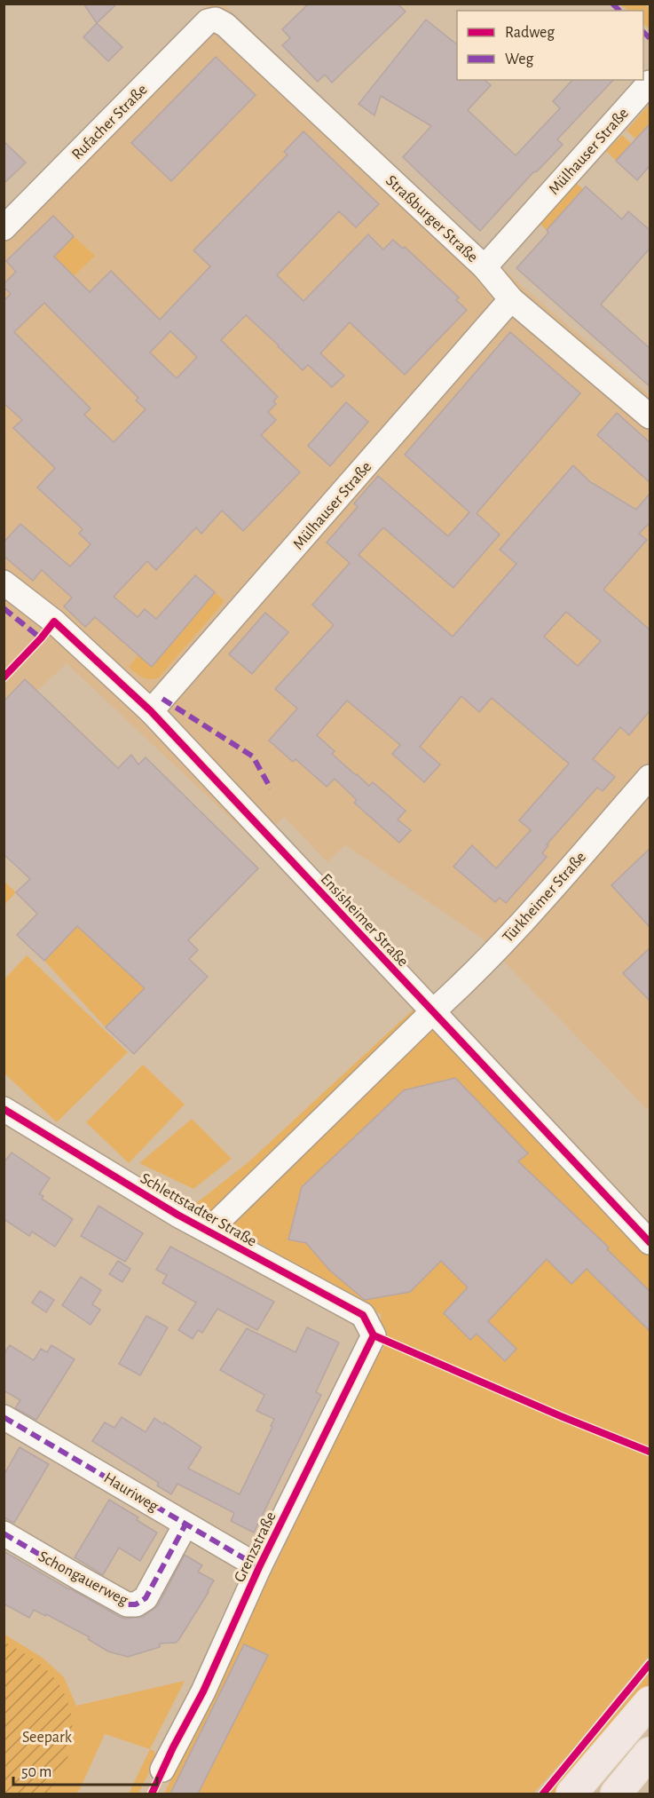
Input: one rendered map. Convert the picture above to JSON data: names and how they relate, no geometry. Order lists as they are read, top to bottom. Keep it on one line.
{"streets":{"street":["Rufacher Straße","Mülhauser Straße","Straßburger Straße","Türkheimer Straße","Ensisheimer Straße","Schlettstadter Straße","Hauriweg","Grenzstraße","Schongauerweg"]},"crossings":[["Rufacher Straße","Straßburger Straße"],["Mülhauser Straße","Straßburger Straße"],["Mülhauser Straße","Ensisheimer Straße"],["Türkheimer Straße","Ensisheimer Straße"],["Türkheimer Straße","Schlettstadter Straße"],["Ensisheimer Straße","Schlettstadter Straße"],["Schlettstadter Straße","Grenzstraße"],["Hauriweg","Grenzstraße"],["Hauriweg","Schongauerweg"]],"parks":["Seepark"],"legend":["Radweg","Weg"],"scale_bar":"50 m"}
